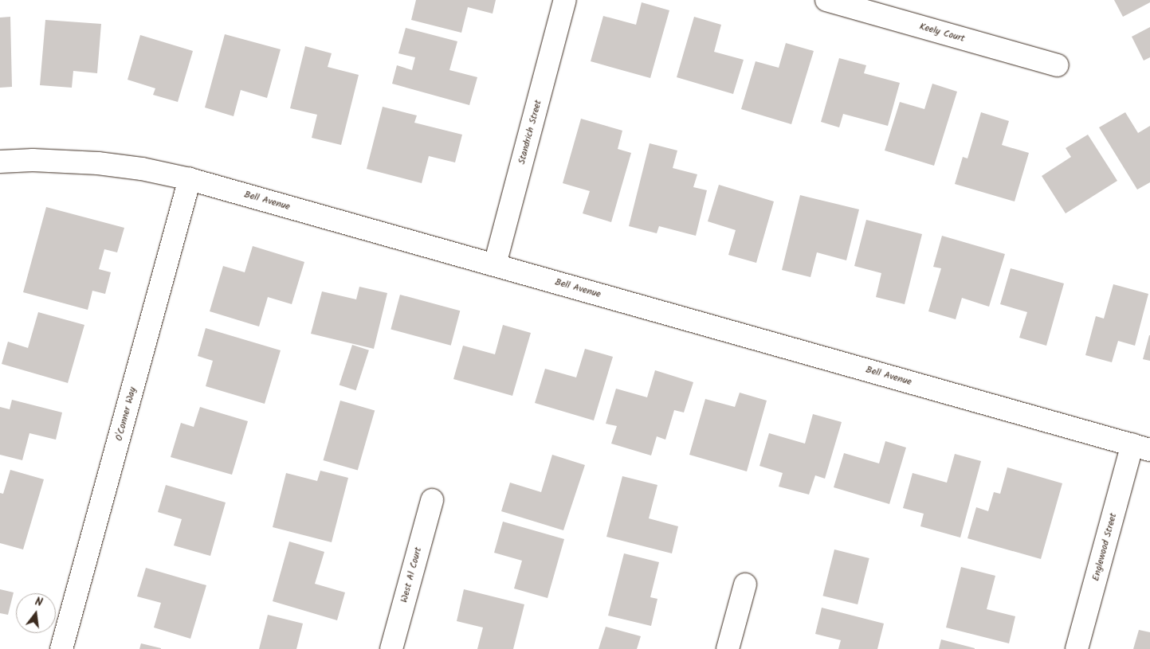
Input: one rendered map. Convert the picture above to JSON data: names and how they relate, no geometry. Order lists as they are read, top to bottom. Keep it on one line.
{"streets":{"street":["Keely Court","Standrich Street","Bell Avenue","O'Conner Way","Englewood Street","West Al Court"]},"crossings":[["Standrich Street","Bell Avenue"],["Bell Avenue","O'Conner Way"],["Bell Avenue","Englewood Street"]],"north":"top"}
